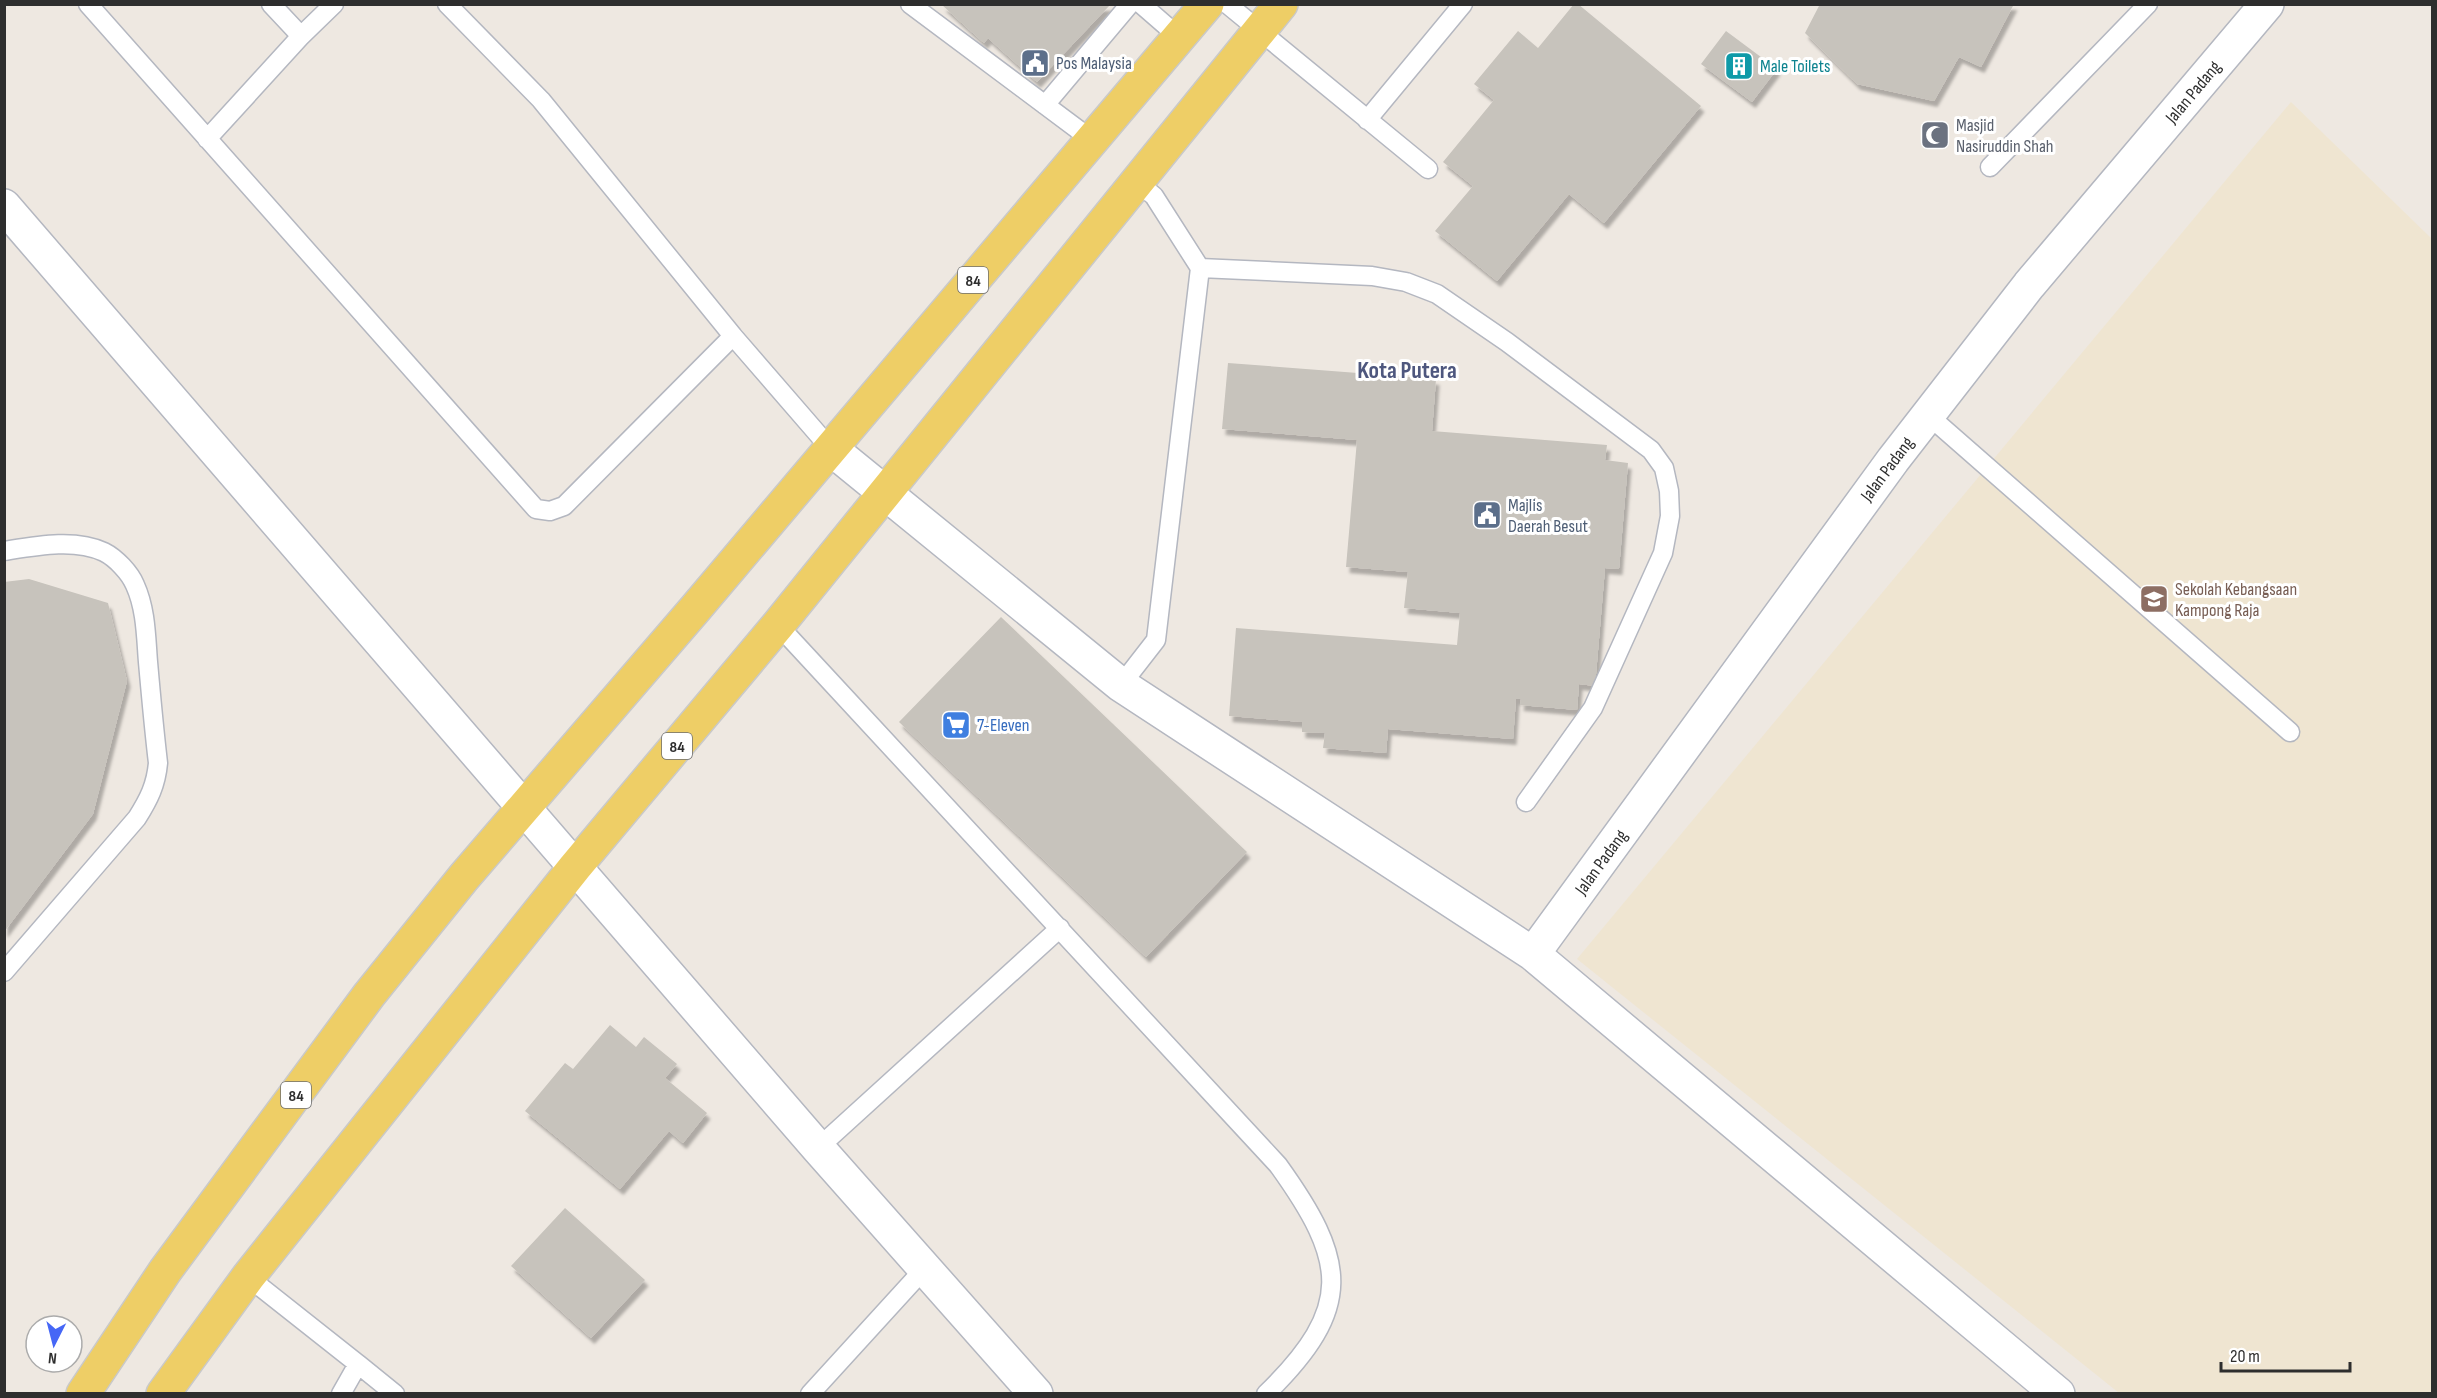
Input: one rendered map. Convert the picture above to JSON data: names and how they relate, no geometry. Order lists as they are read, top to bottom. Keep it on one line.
{"streets":{"main road":["84"],"street":["Jalan Padang"]},"districts":["Kota Putera"],"places":{"public building":["Pos Malaysia","Majlis Daerah Besut"],"building":["Male Toilets"],"mosque":["Masjid Nasiruddin Shah"],"school or university":["Sekolah Kebangsaan Kampong Raja"],"supermarket":["7-Eleven"]},"scale_bar":"20 m","north":"bottom"}
